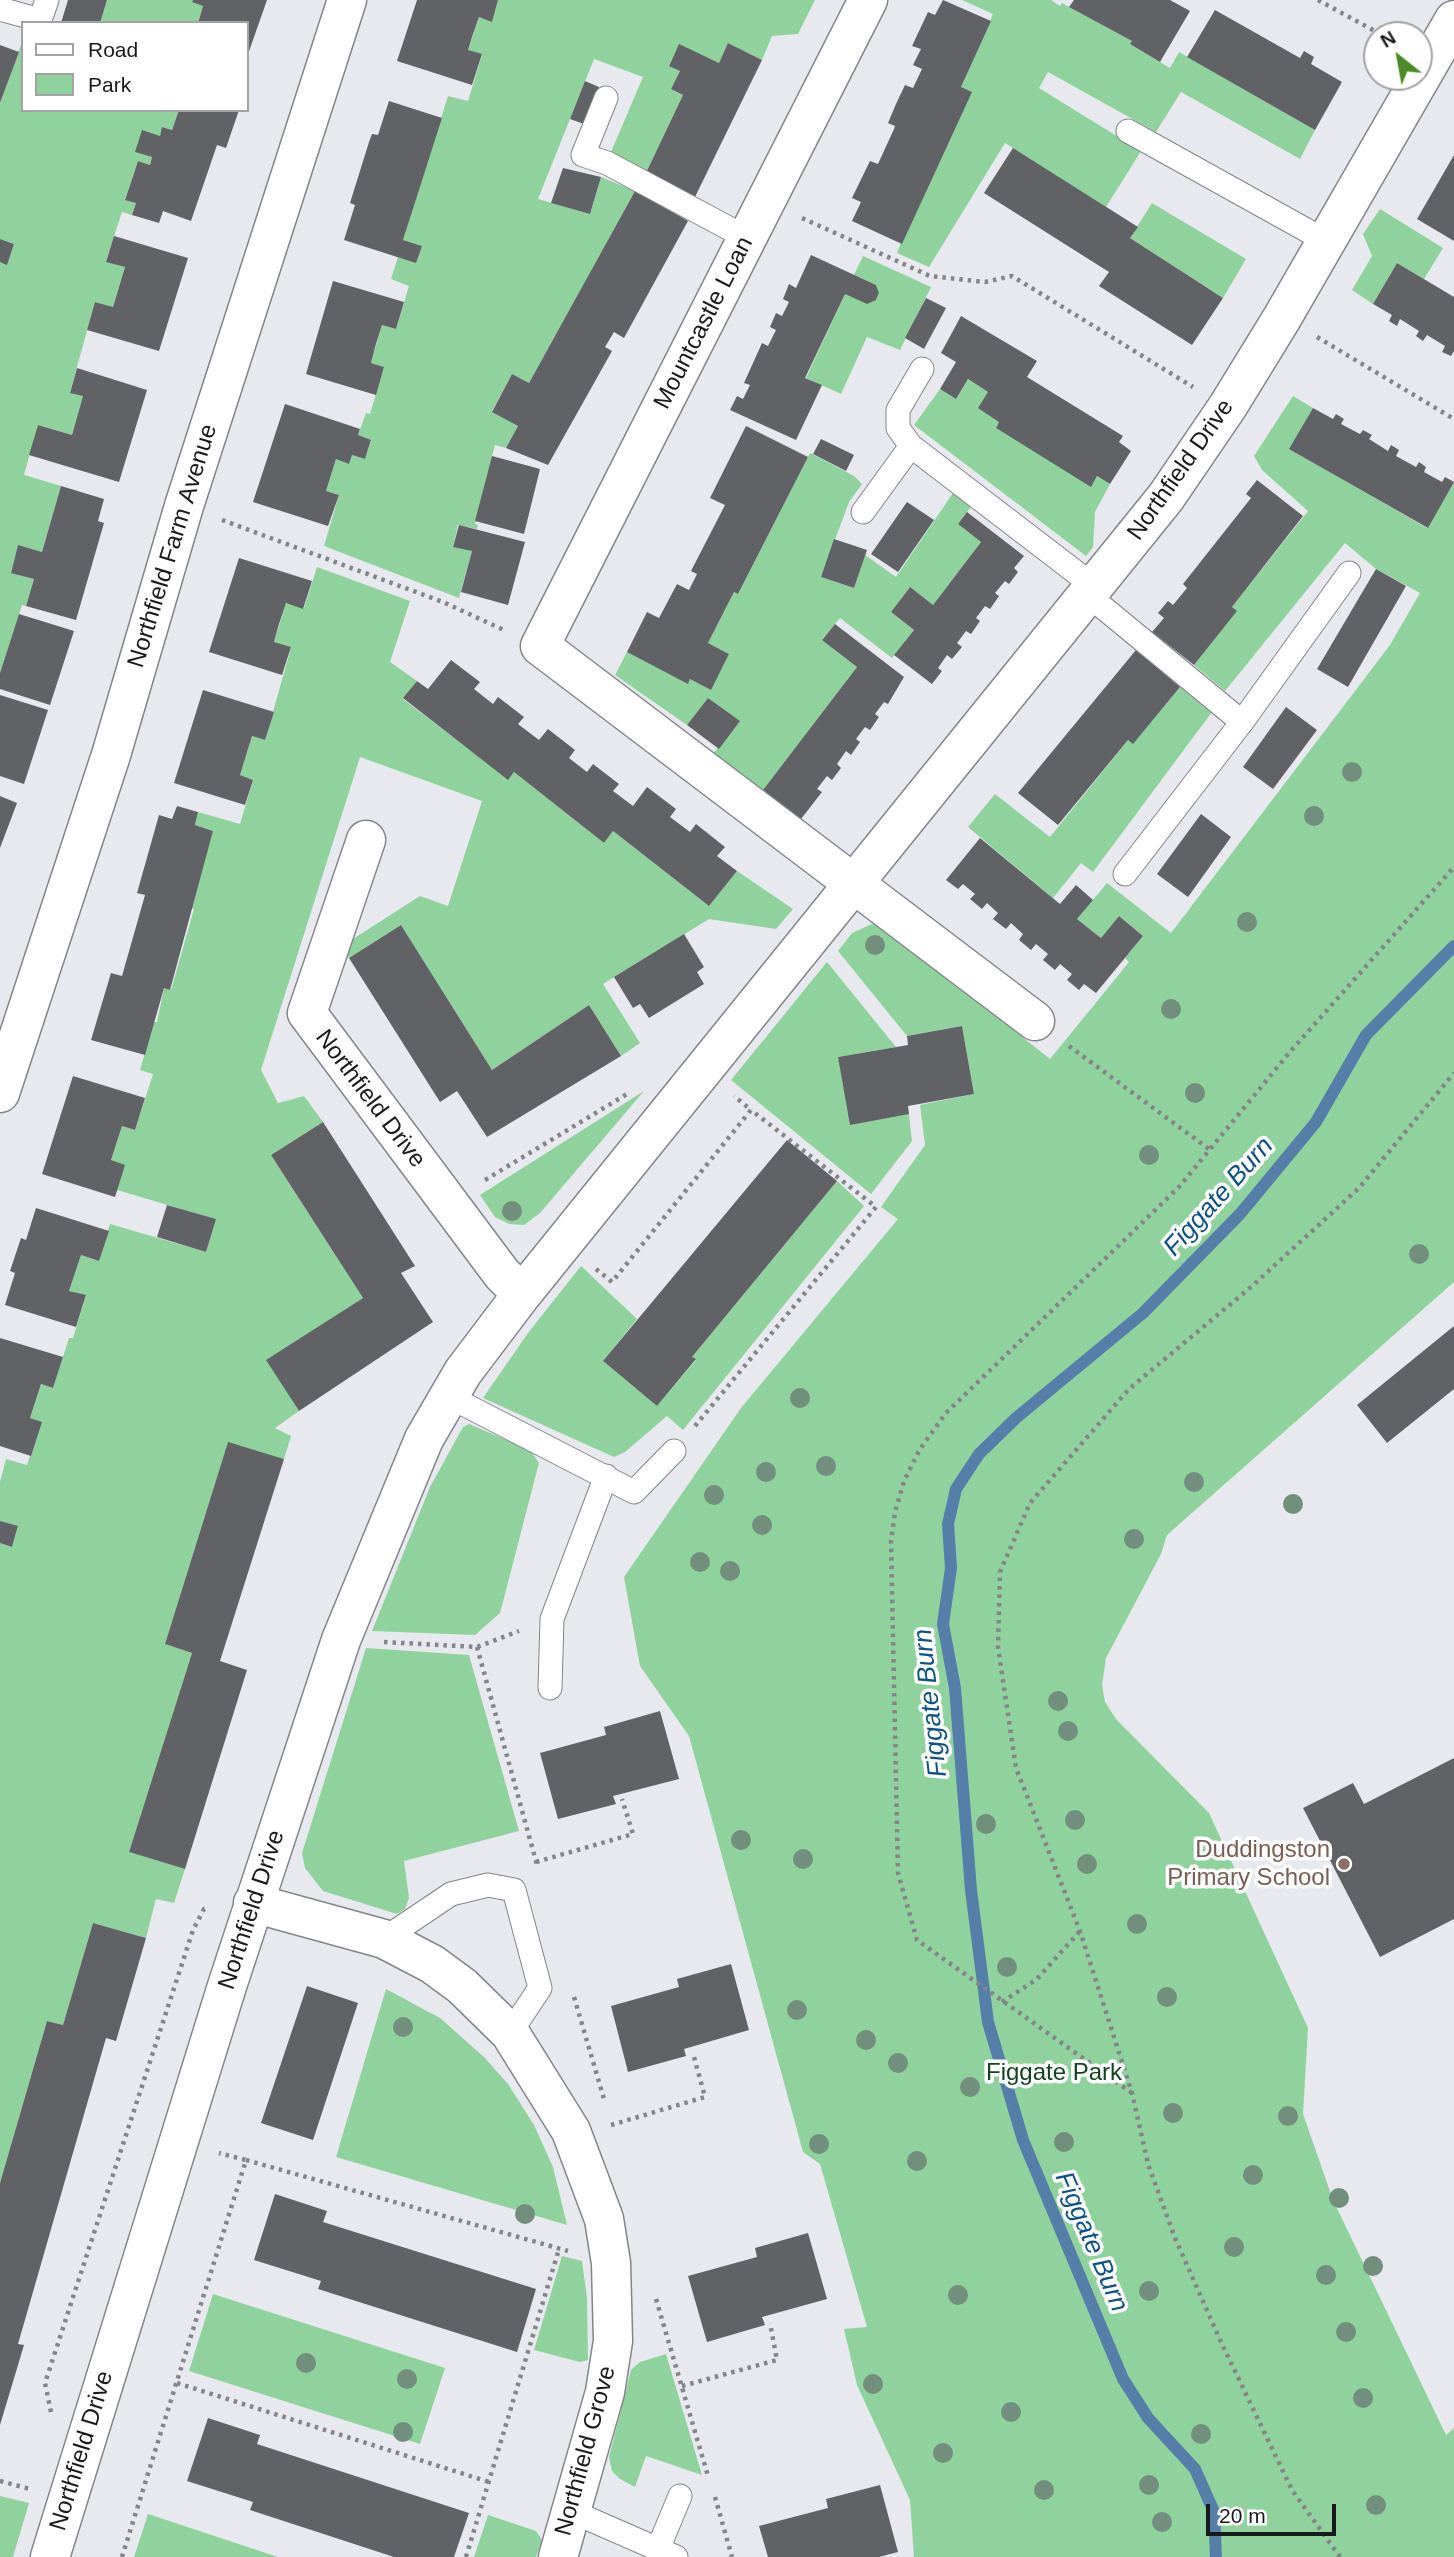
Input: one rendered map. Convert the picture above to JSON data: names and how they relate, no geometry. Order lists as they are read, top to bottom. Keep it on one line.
{"streets":{"street":["Mountcastle Loan","Northfield Drive","Northfield Farm Avenue","Northfield Grove"]},"crossings":[["Northfield Drive","Northfield Grove"]],"water":["Figgate Burn"],"parks":["Figgate Park"],"places":["Duddingston Primary School"],"legend":["Road","Park"],"scale_bar":"20 m","north":"top left"}
